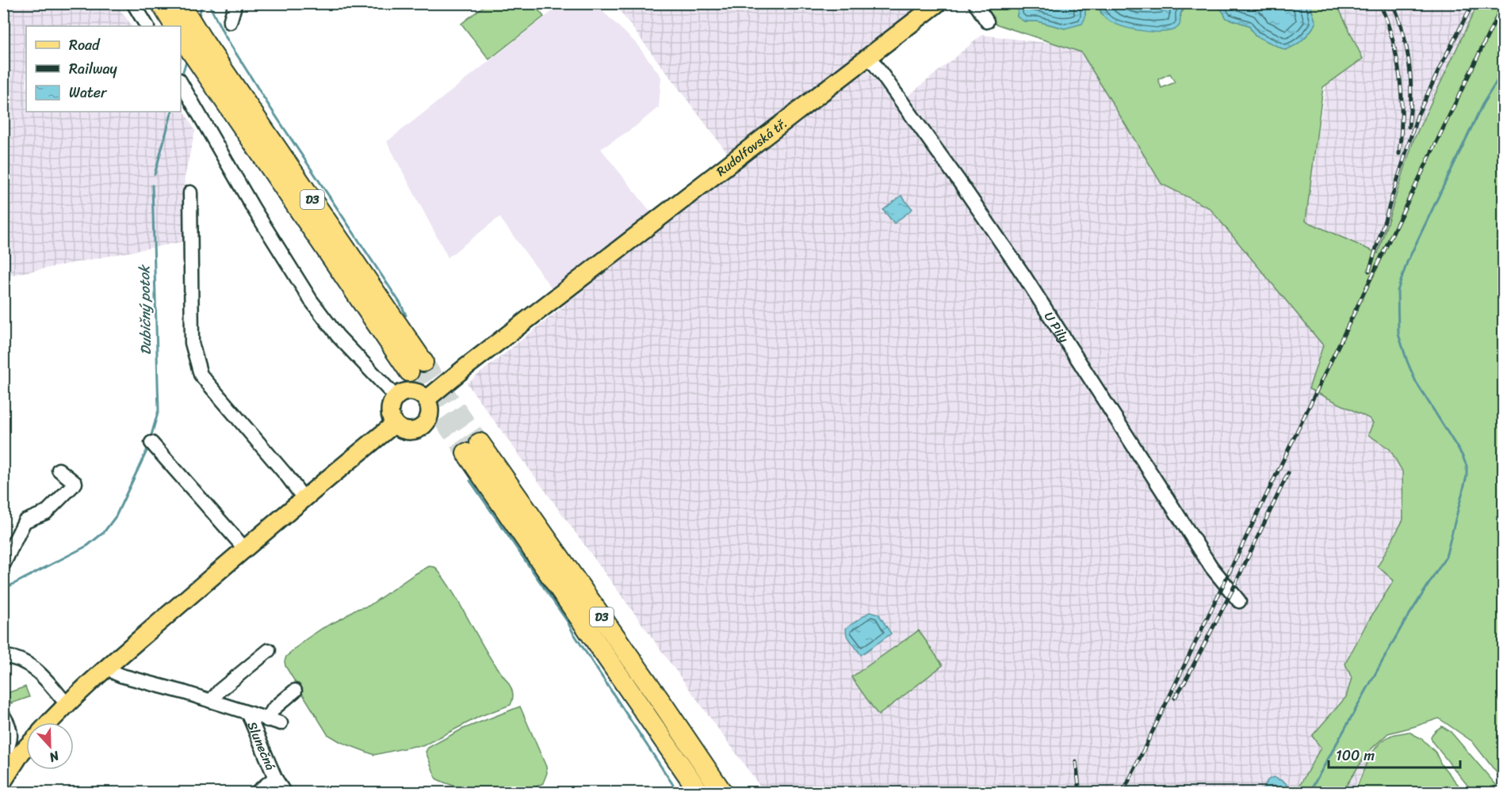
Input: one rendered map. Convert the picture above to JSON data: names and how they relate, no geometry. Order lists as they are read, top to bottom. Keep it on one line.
{"streets":{"highway":["D3"],"main road":["Rudolfovská tř."],"street":["U Pily","Slunečná"]},"crossings":[["Rudolfovská tř.","U Pily"]],"water":["Dubičný potok"],"legend":["Road","Railway","Water"],"scale_bar":"100 m","north":"bottom"}
